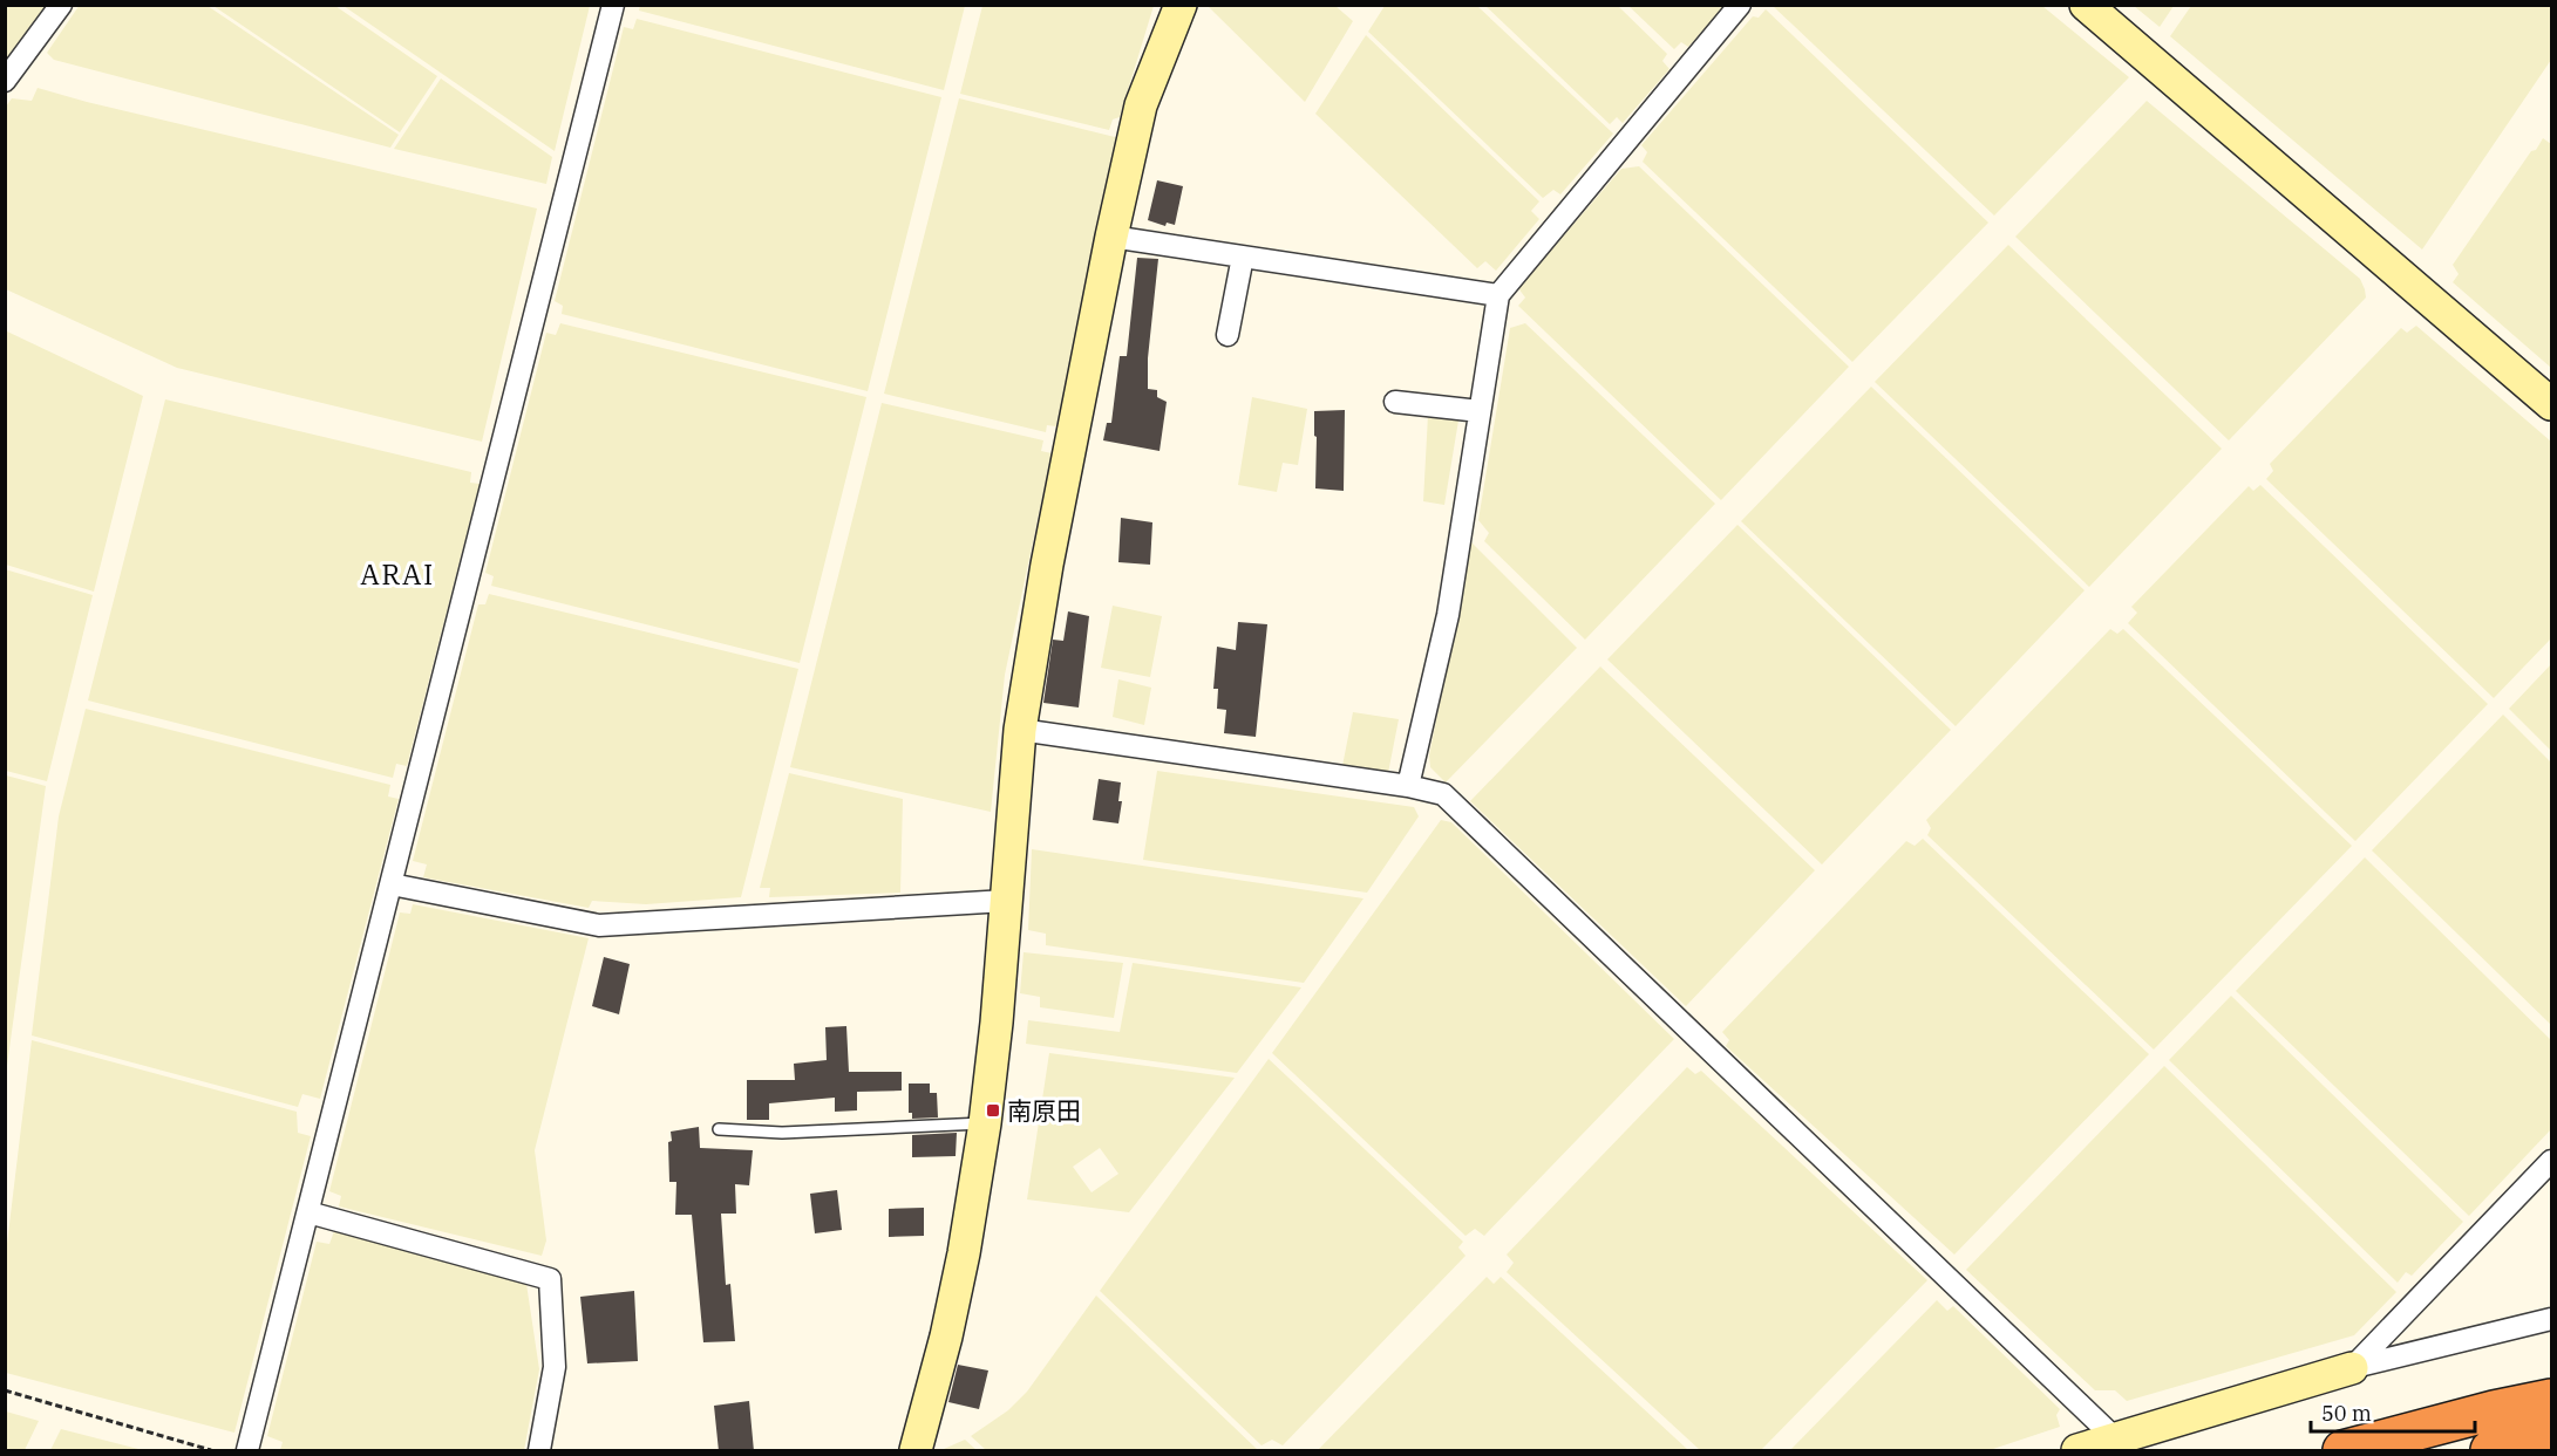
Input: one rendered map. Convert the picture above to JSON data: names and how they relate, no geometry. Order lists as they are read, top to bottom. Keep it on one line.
{"districts":["ARAI"],"places":{"transit":["南原田"]},"scale_bar":"50 m"}
